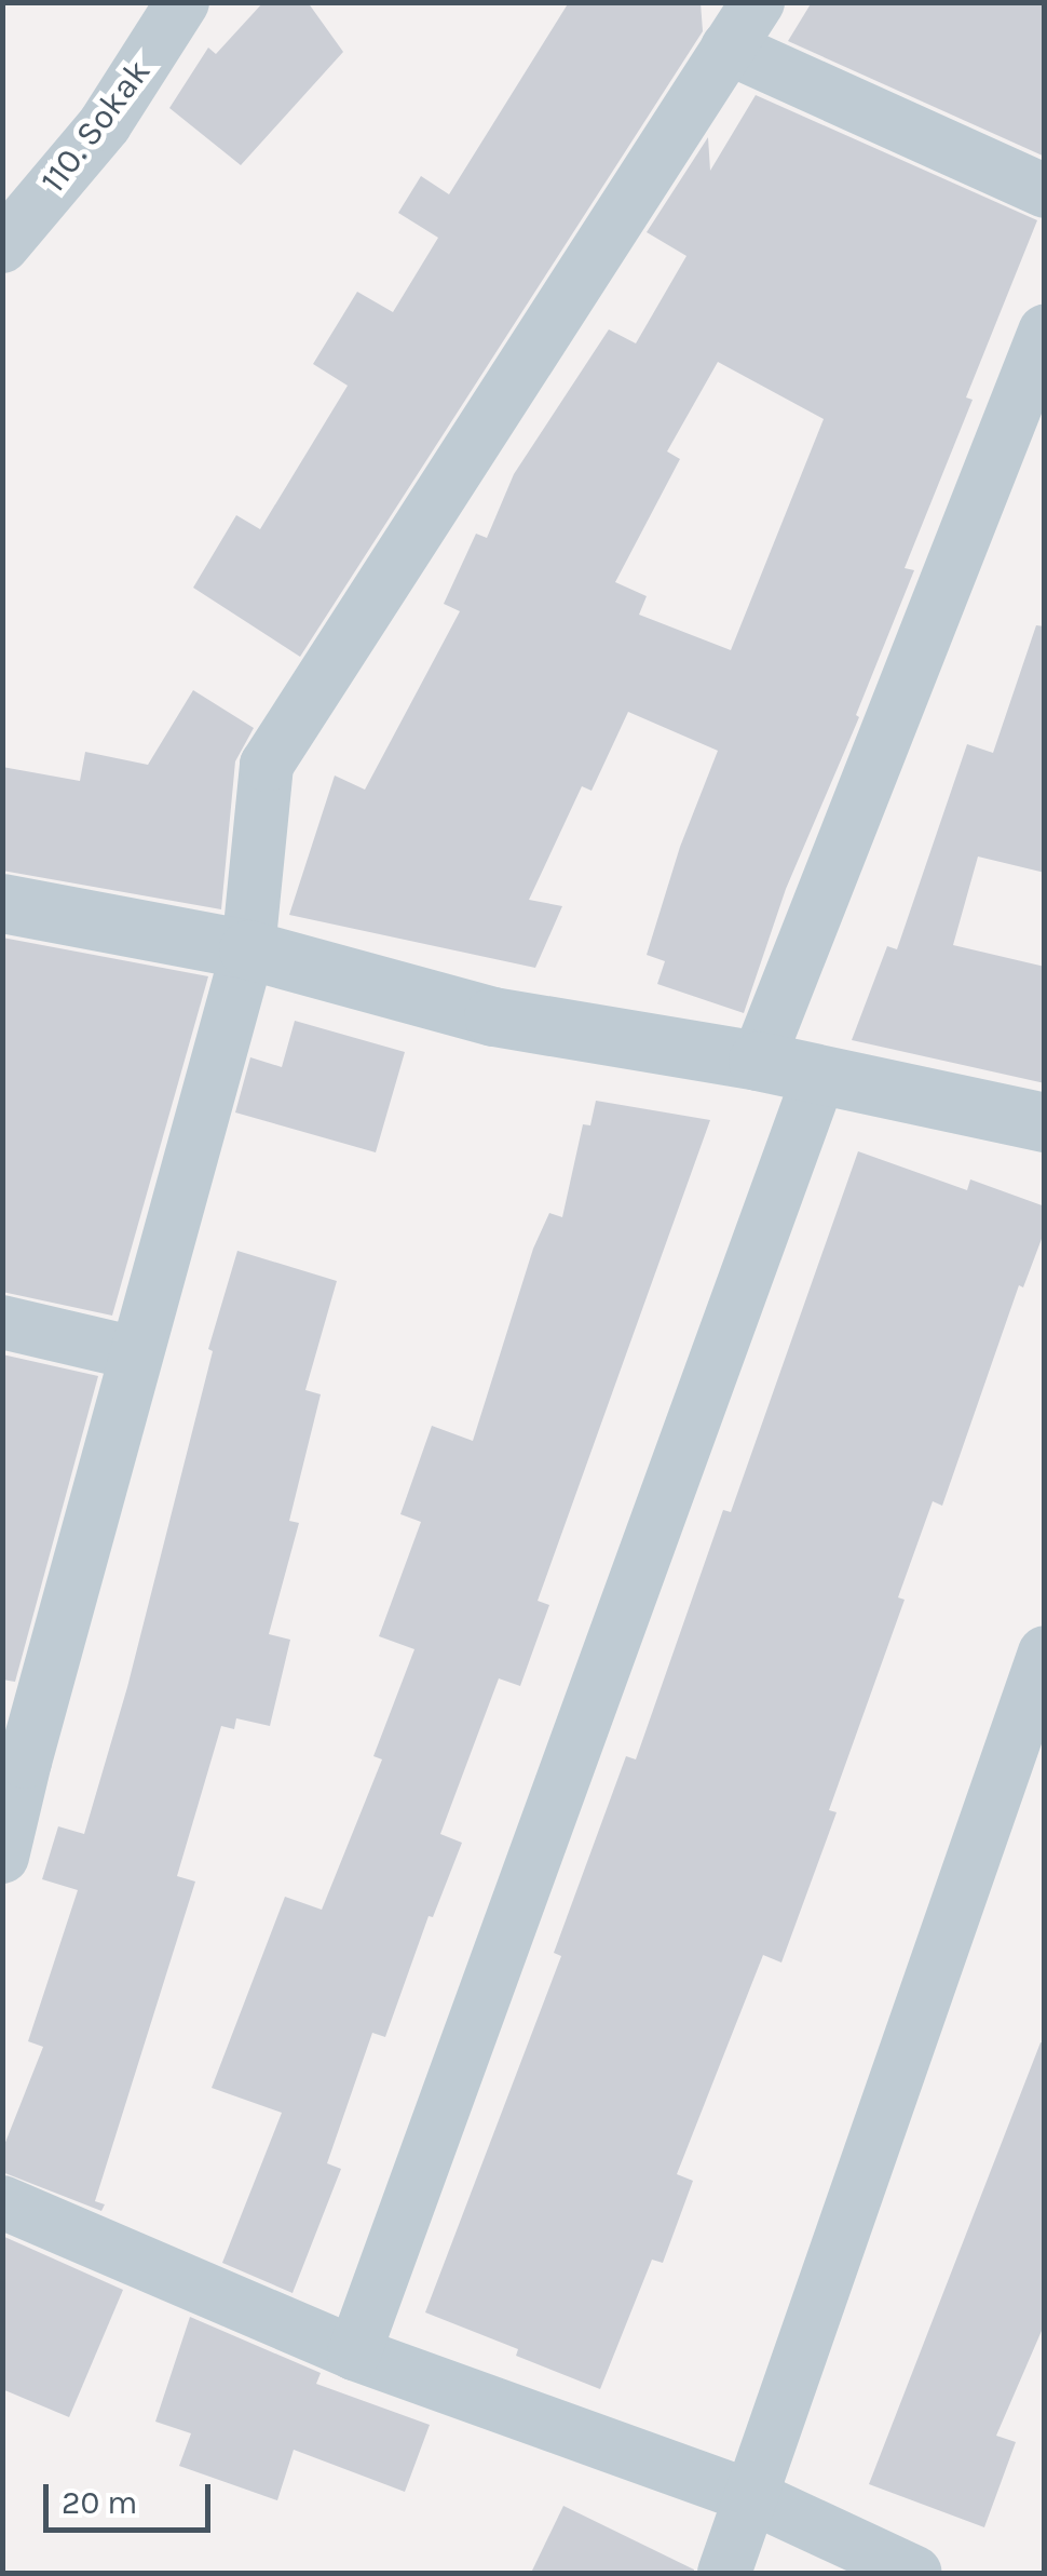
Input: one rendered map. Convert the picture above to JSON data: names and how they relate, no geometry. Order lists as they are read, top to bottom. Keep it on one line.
{"streets":{"street":["110. Sokak"]},"scale_bar":"20 m"}
